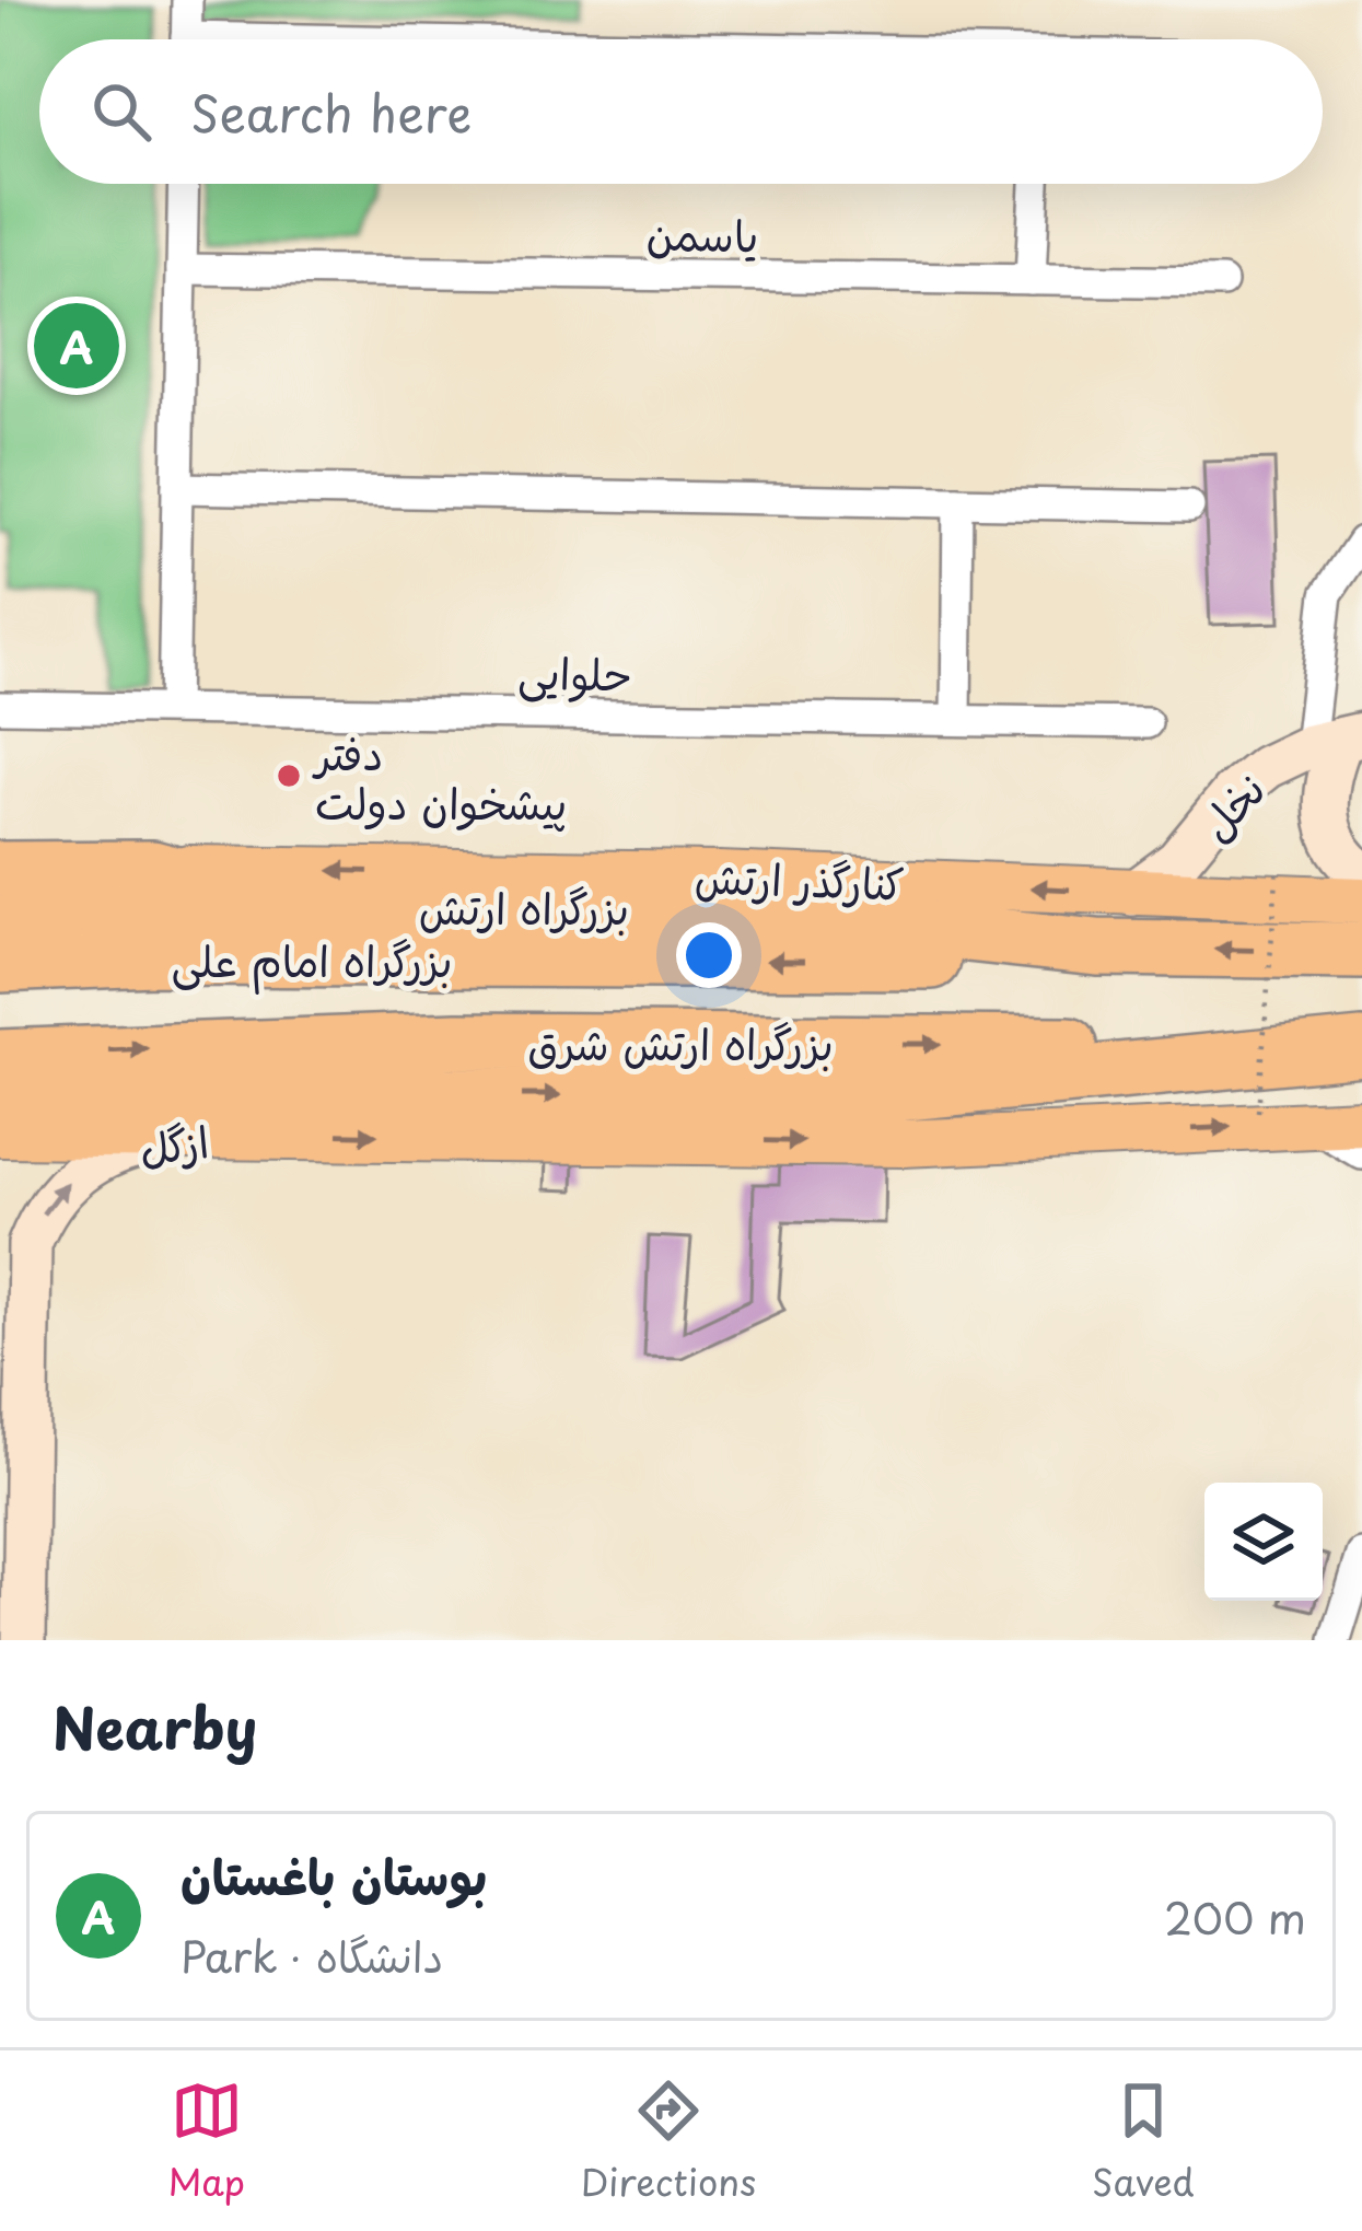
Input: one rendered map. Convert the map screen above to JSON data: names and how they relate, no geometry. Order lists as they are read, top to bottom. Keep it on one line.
{"streets":{"highway":["کنارگذر ارتش","بزرگراه ارتش","بزرگراه امام علی","بزرگراه ارتش شرق"],"main road":["نخل","ازگل"],"street":["یاسمن","حلوایی"]},"crossings":[["نخل","کنارگذر ارتش"],["کنارگذر ارتش","بزرگراه ارتش"],["بزرگراه ارتش","بزرگراه امام علی"]],"one_way":["ازگل"],"places":["دفتر پیشخوان دولت"],"page":{"search":"Search here","pins":"A","heading":"Nearby","list":[{"mark":"A","name":"بوستان باغستان","note":"Park · دانشگاه","value":"200 m"}],"nav":["Map","Directions","Saved"]}}
